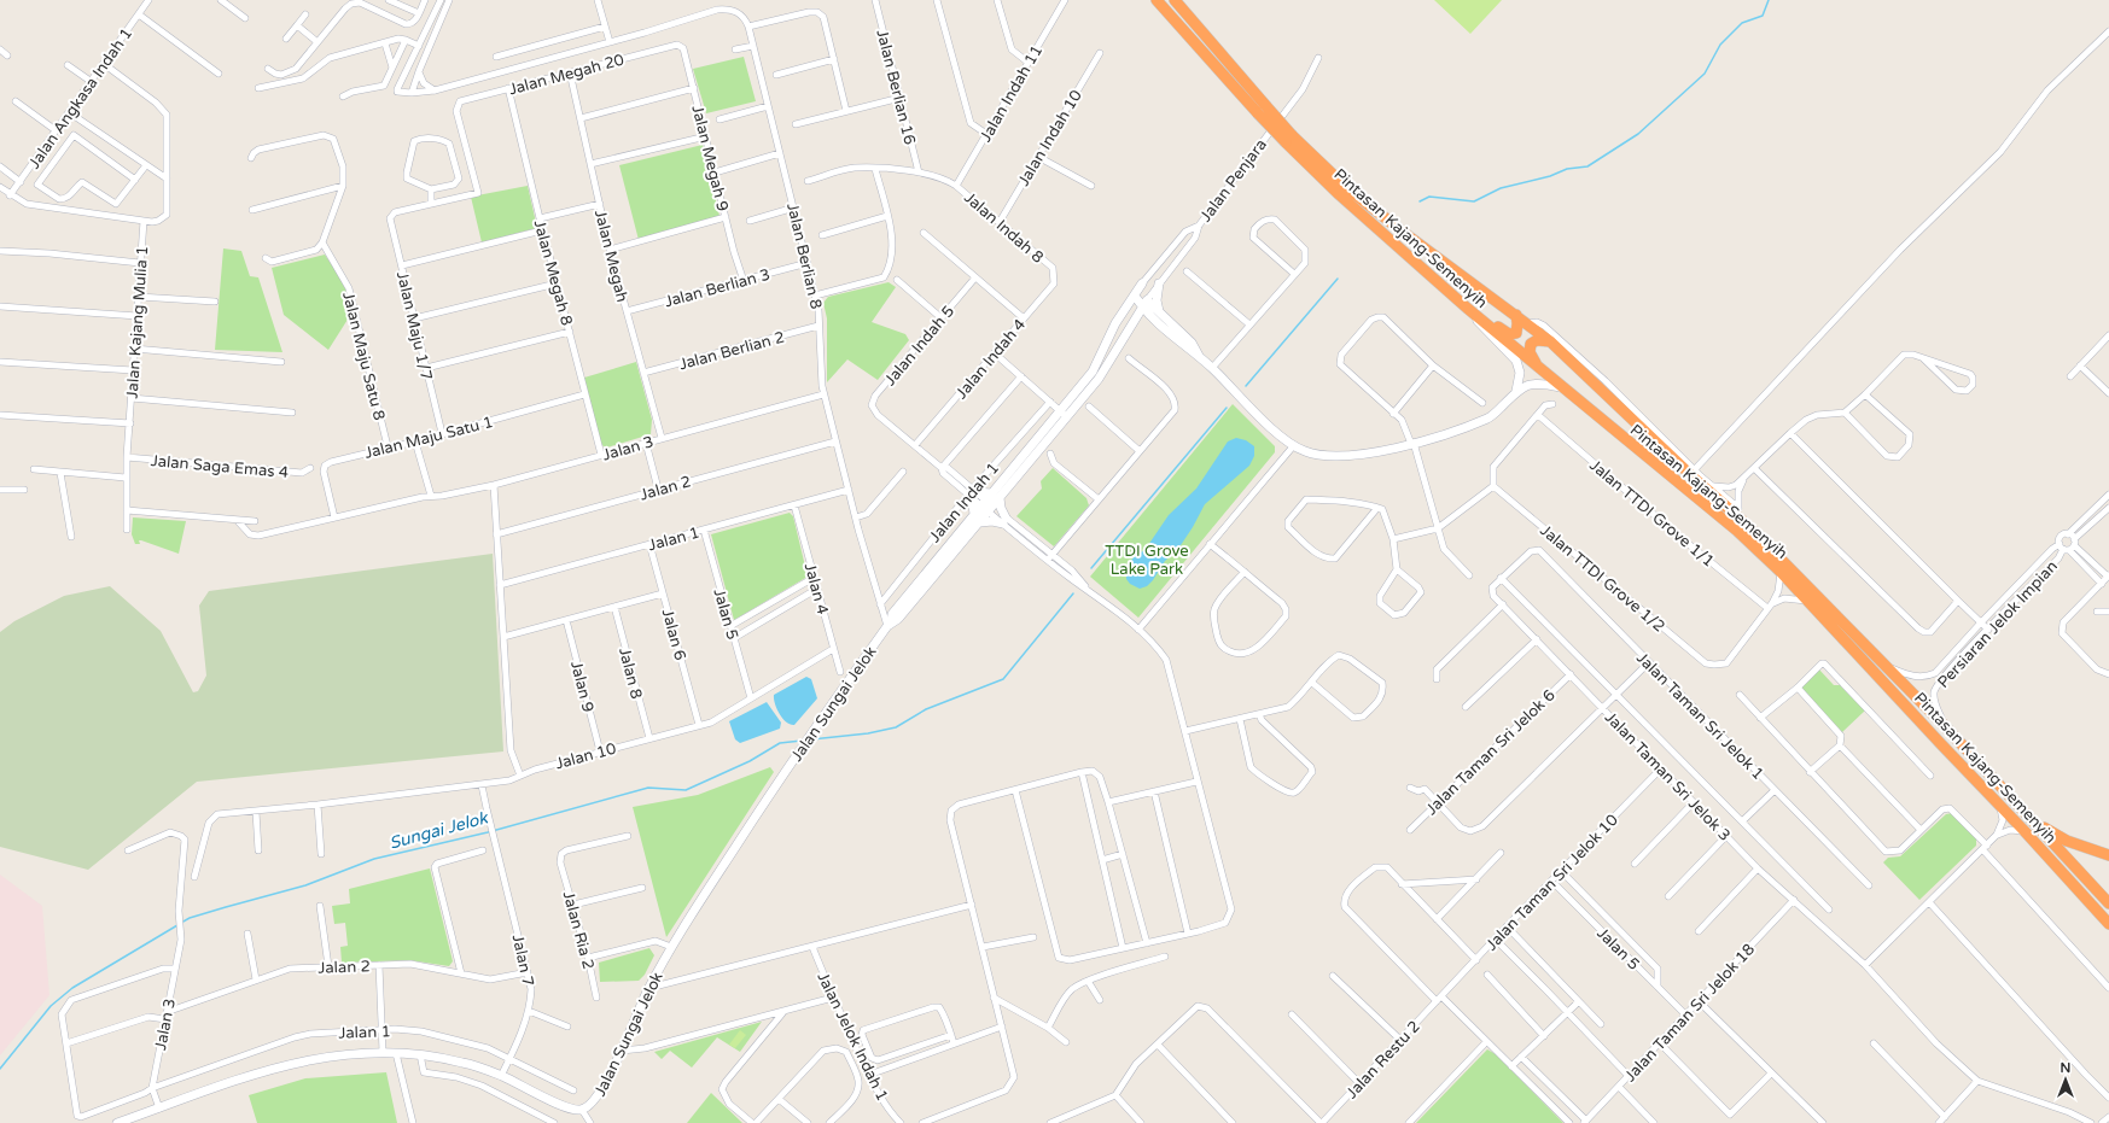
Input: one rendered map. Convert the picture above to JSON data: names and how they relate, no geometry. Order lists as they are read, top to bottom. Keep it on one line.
{"streets":{"highway":["Pintasan Kajang-Semenyih"],"street":["Jalan Megah 20","Jalan Berlian 16","Jalan Indah 11","Jalan Angkasa Indah 1","Jalan Indah 10","Jalan Megah 9","Jalan Penjara","Jalan Indah 8","Jalan Megah","Jalan Berlian 8","Jalan Megah 8","Jalan Berlian 3","Jalan Kajang Mulia 1","Jalan Maju 1/7","Jalan Indah 5","Jalan Berlian 2","Jalan Maju Satu 8","Jalan Indah 4","Jalan Maju Satu 1","Jalan 3","Jalan Saga Emas 4","Jalan 2","Jalan Indah 1","Jalan TTDI Grove 1/1","Jalan 1","Jalan TTDI Grove 1/2","Jalan 4","Jalan 5","Persiaran Jelok Impian","Jalan 6","Jalan 8","Jalan 9","Jalan Sungai Jelok","Jalan Taman Sri Jelok 1","Jalan Taman Sri Jelok 6","Jalan 10","Jalan Taman Sri Jelok 3","Jalan Taman Sri Jelok 10","Jalan Ria 2","Jalan 7","Jalan Taman Sri Jelok 18","Jalan Jelok Indah 1","Jalan Restu 2"]},"crossings":[["Jalan Megah 20","Jalan Megah 9"],["Jalan Megah 20","Jalan Megah"],["Jalan Megah 20","Jalan Megah 8"],["Jalan Megah 20","Jalan Maju 1/7"],["Jalan Berlian 16","Jalan Indah 8"],["Jalan Indah 11","Jalan Indah 8"],["Jalan Indah 10","Jalan Indah 8"],["Jalan Megah 9","Jalan Berlian 3"],["Jalan Penjara","Jalan Sungai Jelok"],["Jalan Indah 8","Jalan Indah 4"],["Pintasan Kajang-Semenyih","Persiaran Jelok Impian"],["Jalan Megah","Jalan Berlian 3"],["Jalan Megah","Jalan Berlian 2"],["Jalan Megah","Jalan 3"],["Jalan Berlian 8","Jalan Berlian 3"],["Jalan Berlian 8","Jalan Berlian 2"],["Jalan Berlian 8","Jalan 3"],["Jalan Berlian 8","Jalan 2"],["Jalan Berlian 8","Jalan Indah 1"],["Jalan Berlian 8","Jalan 1"],["Jalan Berlian 8","Jalan Sungai Jelok"],["Jalan Megah 8","Jalan Maju Satu 1"],["Jalan Megah 8","Jalan 3"],["Jalan Kajang Mulia 1","Jalan Saga Emas 4"],["Jalan Maju 1/7","Jalan Maju Satu 1"],["Jalan Indah 5","Jalan Indah 4"],["Jalan Maju Satu 8","Jalan Maju Satu 1"],["Jalan Maju Satu 1","Jalan 3"],["Jalan 3","Jalan 2"],["Jalan 3","Jalan 1"],["Jalan 2","Jalan 7"],["Jalan TTDI Grove 1/1","Jalan TTDI Grove 1/2"],["Jalan 1","Jalan 4"],["Jalan 1","Jalan 5"],["Jalan 1","Jalan 6"],["Jalan 1","Jalan 7"],["Jalan 4","Jalan 10"],["Jalan 5","Jalan 10"],["Jalan 5","Jalan Taman Sri Jelok 10"],["Jalan 5","Jalan Taman Sri Jelok 18"],["Jalan 6","Jalan 10"],["Jalan 8","Jalan 10"],["Jalan 9","Jalan 10"],["Jalan Sungai Jelok","Jalan 7"],["Jalan Taman Sri Jelok 1","Jalan Taman Sri Jelok 3"],["Jalan Taman Sri Jelok 6","Jalan Taman Sri Jelok 3"],["Jalan 10","Jalan 7"],["Jalan Taman Sri Jelok 3","Jalan Taman Sri Jelok 10"],["Jalan Taman Sri Jelok 3","Jalan Taman Sri Jelok 18"],["Jalan Taman Sri Jelok 10","Jalan Restu 2"]],"water":["Sungai Jelok"],"parks":["TTDI Grove Lake Park"],"north":"top"}
